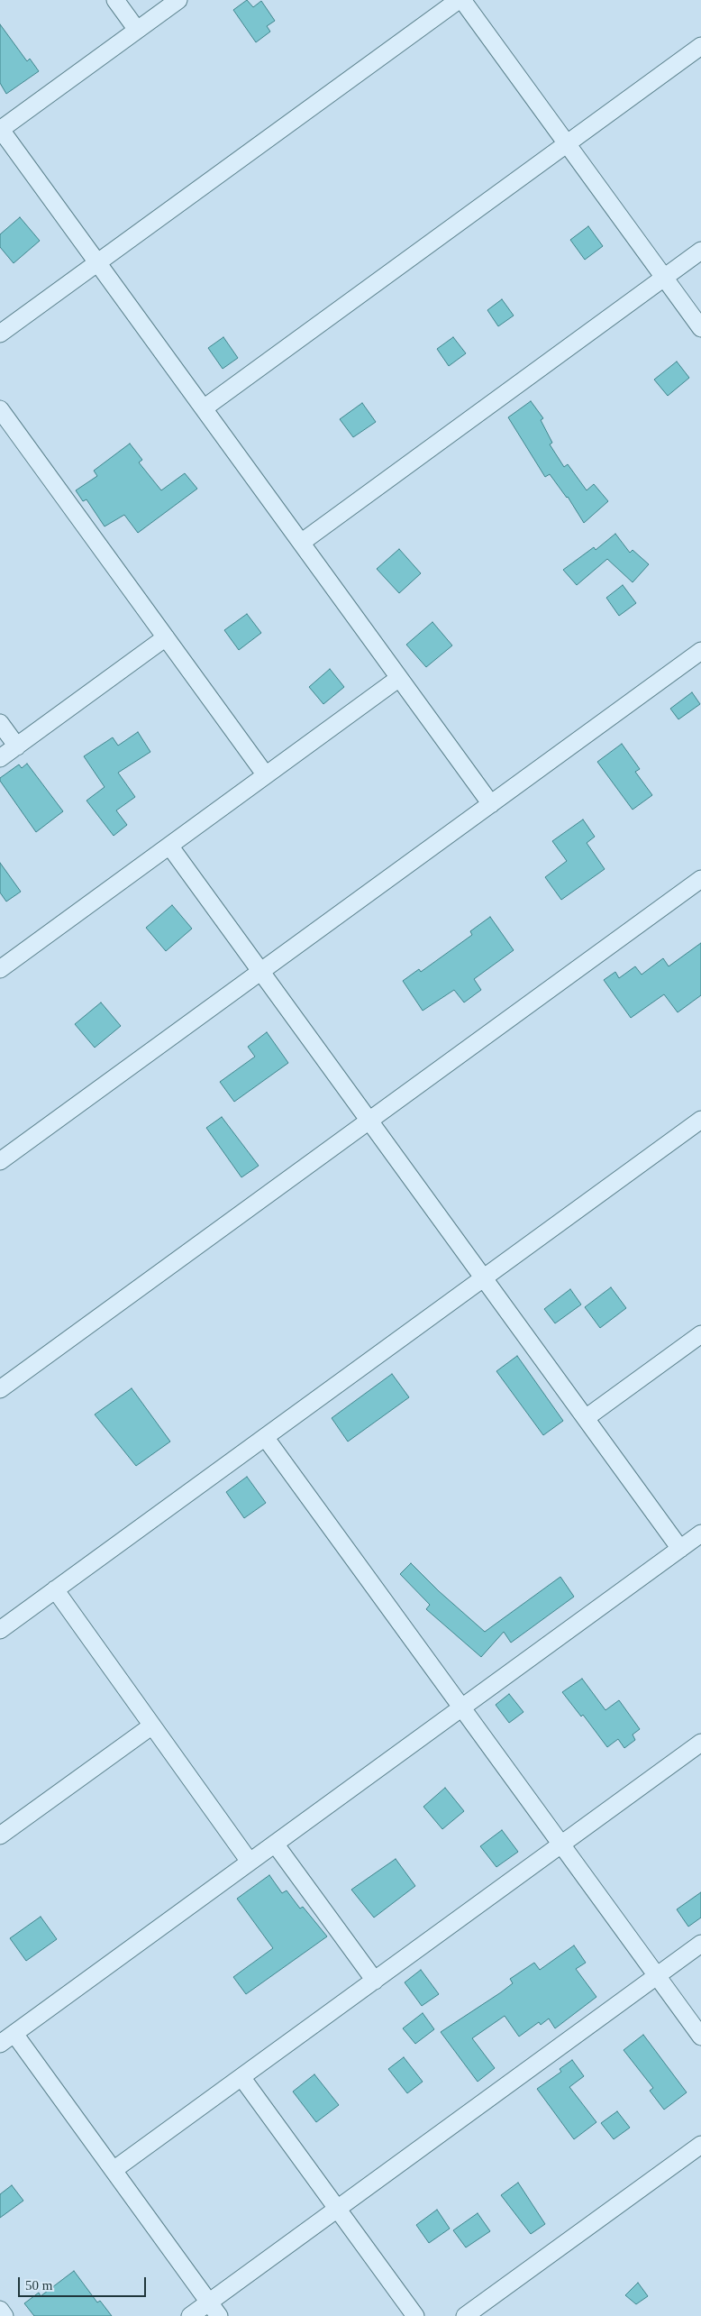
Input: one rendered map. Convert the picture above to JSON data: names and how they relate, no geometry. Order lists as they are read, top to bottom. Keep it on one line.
{"scale_bar":"50 m"}
